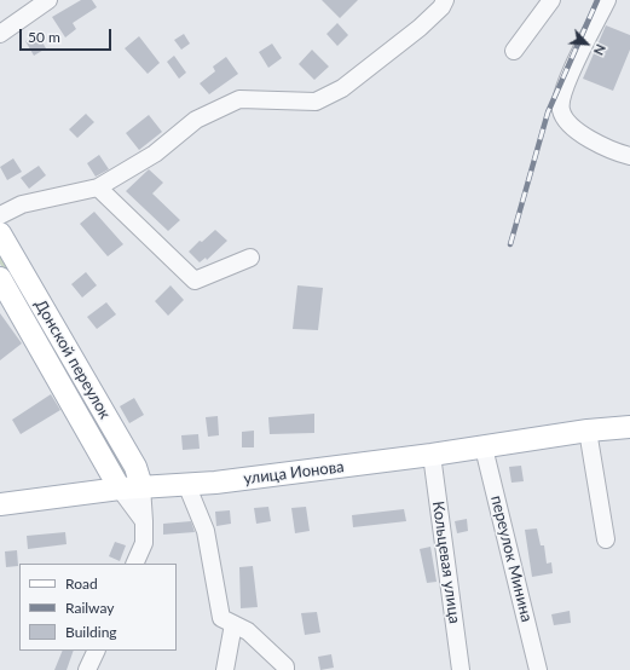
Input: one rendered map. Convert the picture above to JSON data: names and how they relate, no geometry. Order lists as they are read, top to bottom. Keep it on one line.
{"streets":{"main road":["Донской переулок","улица Ионова"],"street":["переулок Минина","Кольцевая улица"]},"crossings":[["Донской переулок","улица Ионова"],["улица Ионова","переулок Минина"],["улица Ионова","Кольцевая улица"]],"legend":["Road","Railway","Building"],"scale_bar":"50 m","north":"bottom right"}
